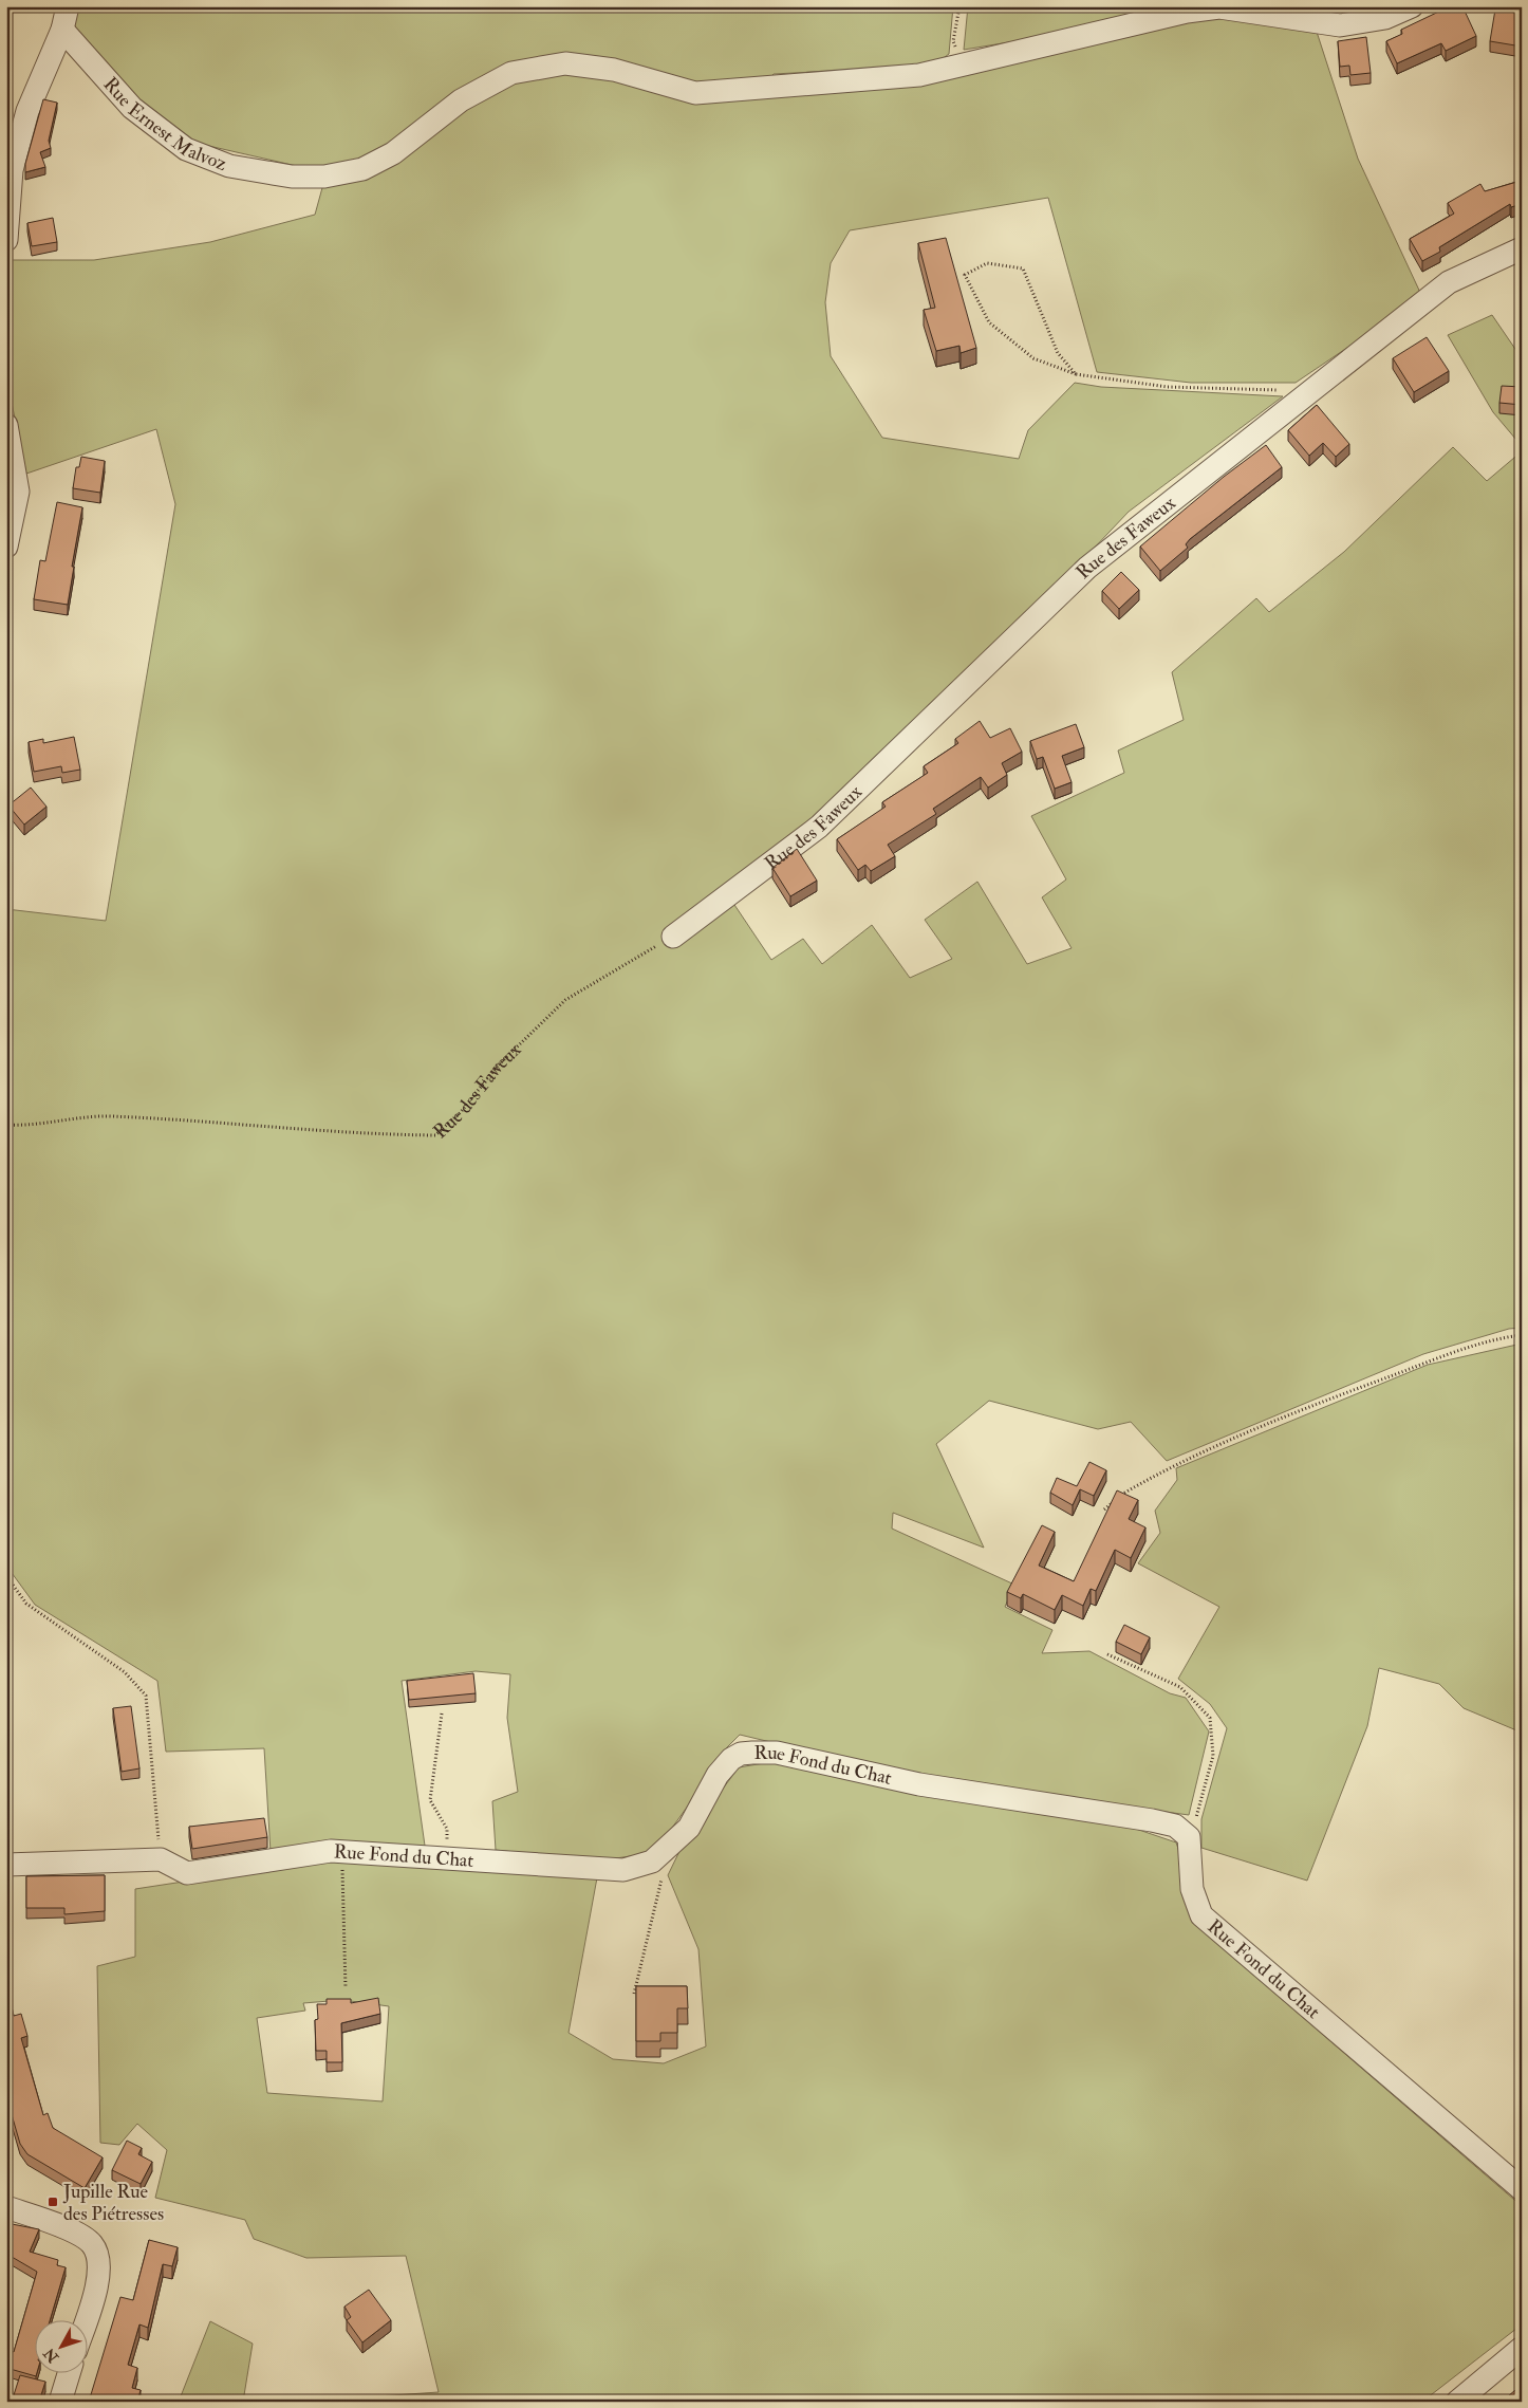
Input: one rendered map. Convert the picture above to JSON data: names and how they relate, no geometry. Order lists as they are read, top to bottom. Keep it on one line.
{"streets":{"street":["Rue Ernest Malvoz","Rue des Faweux","Rue Fond du Chat"]},"places":{"transit":["Jupille Rue des Piétresses"]},"north":"bottom left"}
